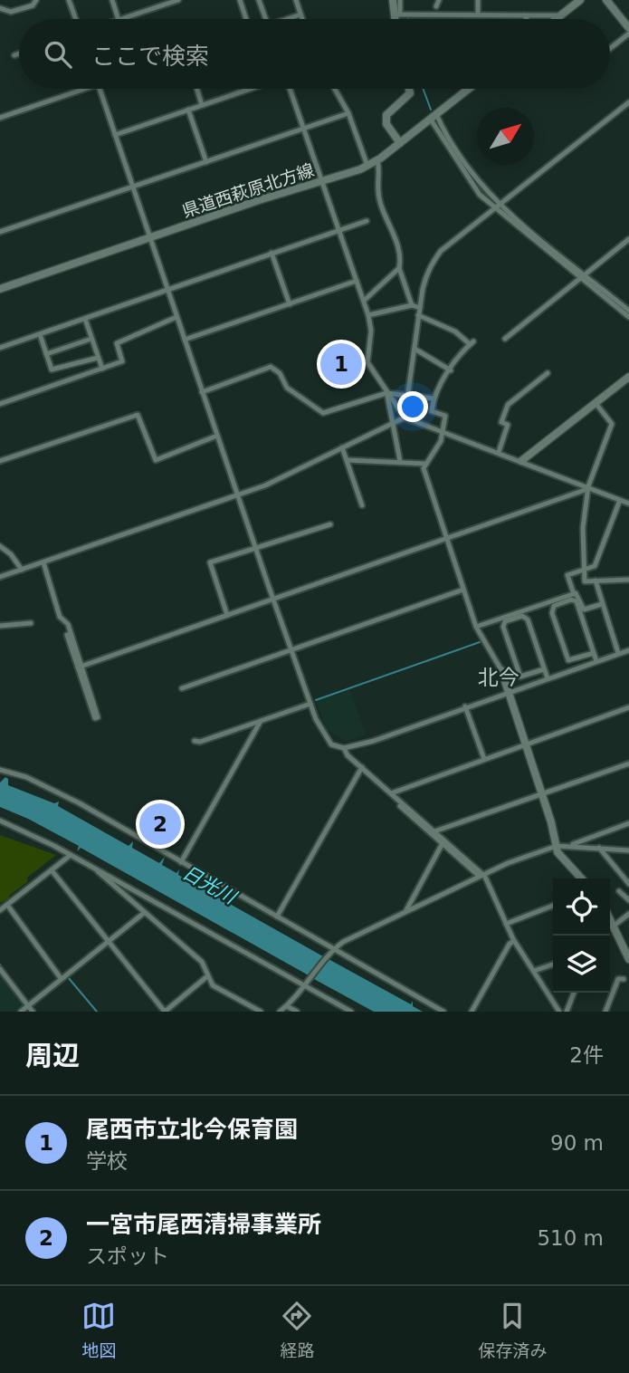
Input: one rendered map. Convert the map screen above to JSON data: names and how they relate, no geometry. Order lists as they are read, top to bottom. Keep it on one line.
{"streets":{"main road":["県道西萩原北方線"]},"districts":["北今"],"water":["日光川"],"north":"top right","page":{"search":"ここで検索","pins":["1","2"],"heading":["周辺","2件"],"list":[{"mark":"1","name":"尾西市立北今保育園","note":"学校","value":"90 m"},{"mark":"2","name":"一宮市尾西清掃事業所","note":"スポット","value":"510 m"}],"nav":["地図","経路","保存済み"]}}
